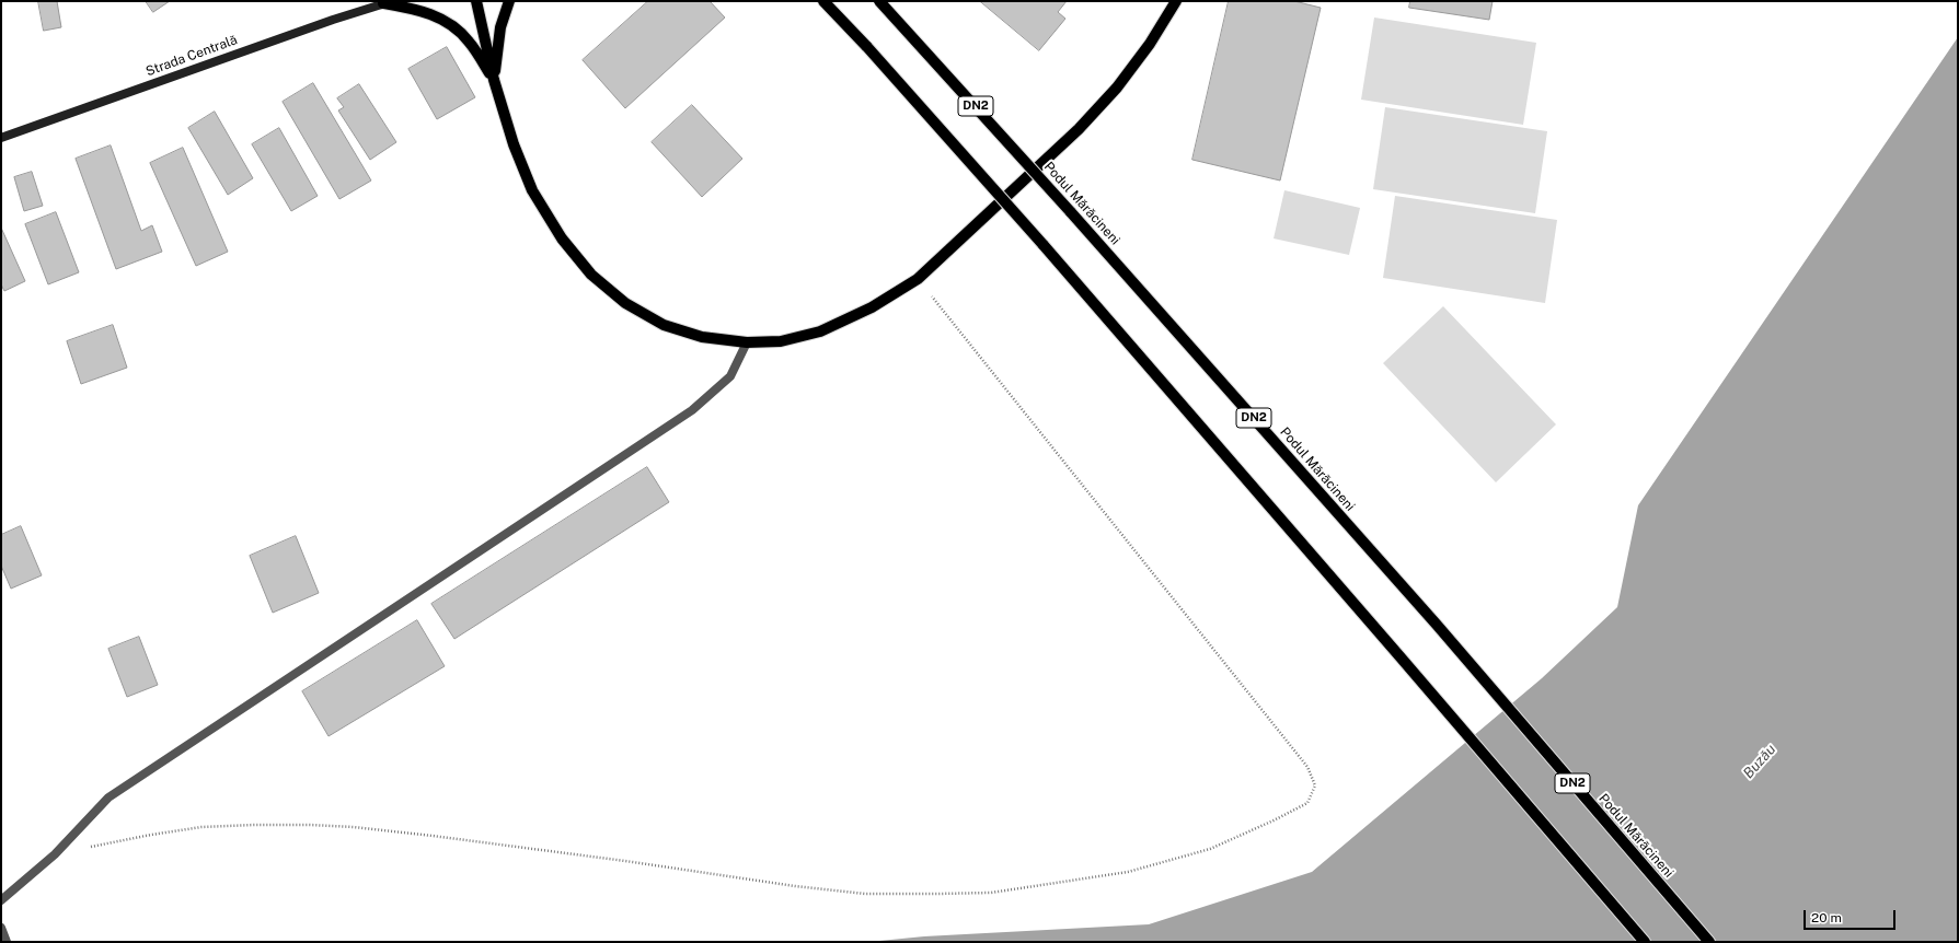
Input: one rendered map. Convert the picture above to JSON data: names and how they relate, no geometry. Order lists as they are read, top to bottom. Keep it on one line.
{"streets":{"main road":["Strada Centrală","DN2","Podul Mărăcineni"]},"water":["Buzău"],"scale_bar":"20 m"}
